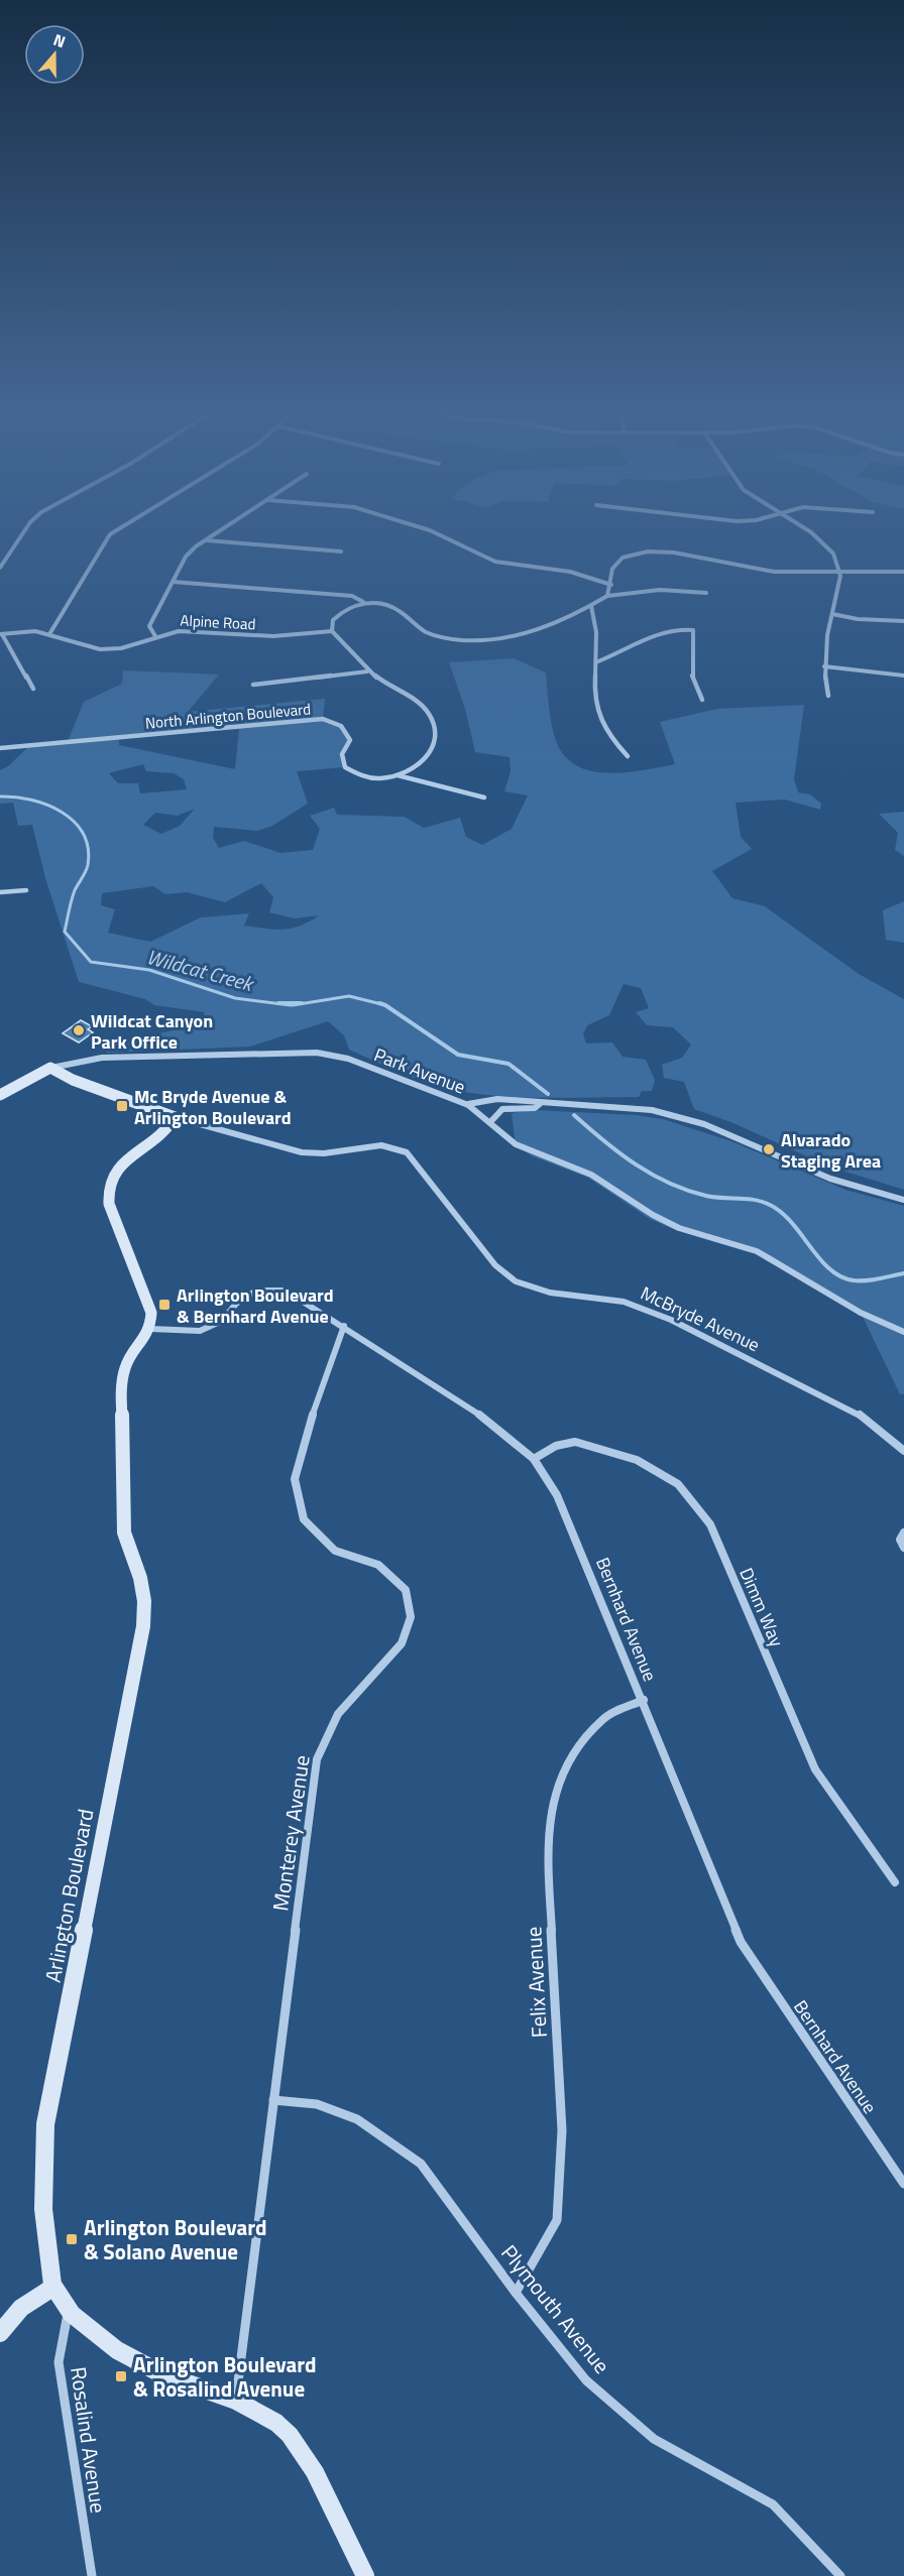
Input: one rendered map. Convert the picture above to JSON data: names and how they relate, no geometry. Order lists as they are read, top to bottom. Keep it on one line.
{"streets":{"main road":["McBryde Avenue","Arlington Boulevard"],"street":["Alpine Road","North Arlington Boulevard","Park Avenue","Dimm Way","Bernhard Avenue","Monterey Avenue","Felix Avenue","Plymouth Avenue","Rosalind Avenue"]},"crossings":[["Alpine Road","North Arlington Boulevard"],["Park Avenue","McBryde Avenue"],["Dimm Way","Bernhard Avenue"],["Bernhard Avenue","Monterey Avenue"],["Bernhard Avenue","Arlington Boulevard"],["Bernhard Avenue","Felix Avenue"],["Monterey Avenue","Arlington Boulevard"],["Monterey Avenue","Plymouth Avenue"],["Arlington Boulevard","Rosalind Avenue"],["Felix Avenue","Plymouth Avenue"]],"water":["Wildcat Creek"],"places":{"other":["Wildcat Canyon Park Office","Alvarado Staging Area"],"transit":["Mc Bryde Avenue & Arlington Boulevard","Arlington Boulevard & Bernhard Avenue","Arlington Boulevard & Solano Avenue","Arlington Boulevard & Rosalind Avenue"]},"north":"top"}
